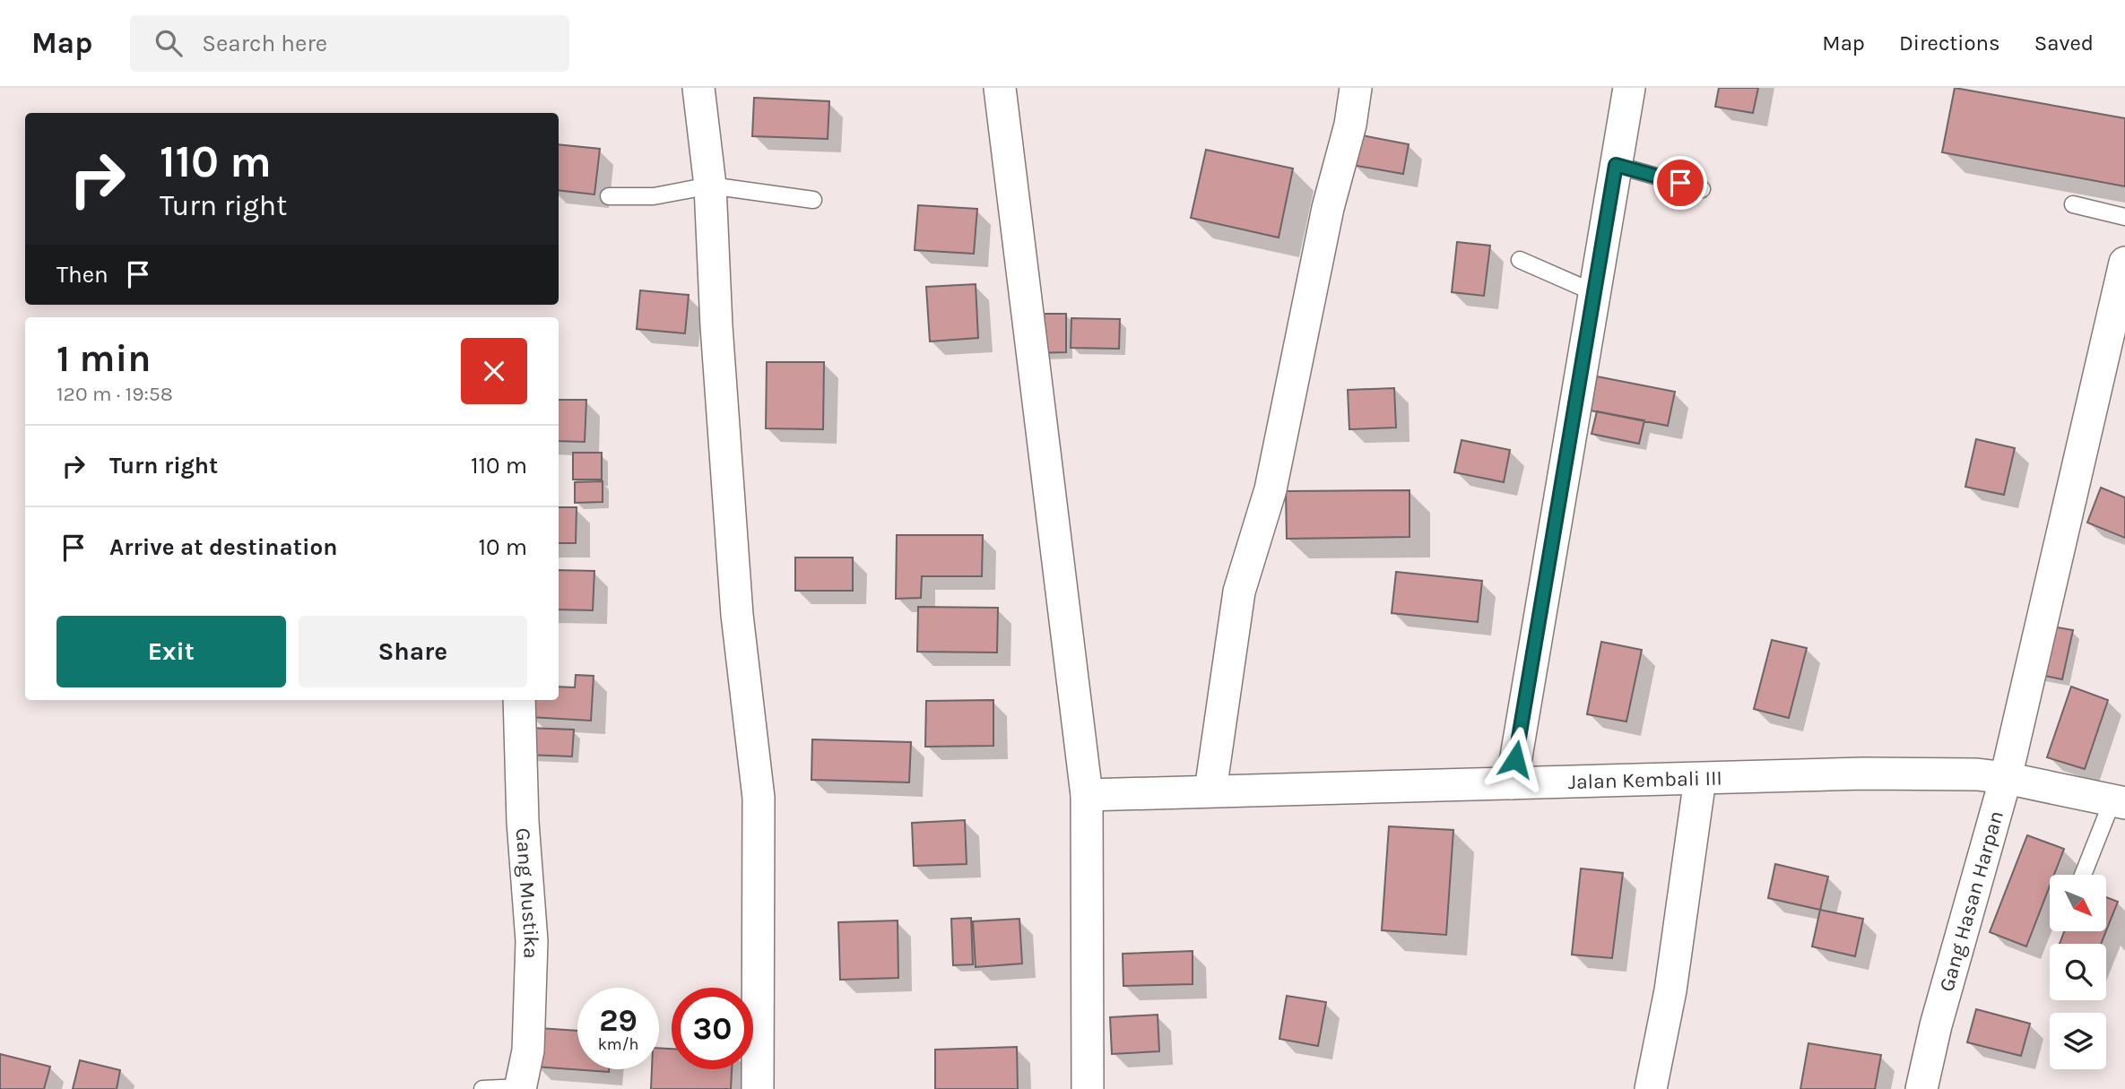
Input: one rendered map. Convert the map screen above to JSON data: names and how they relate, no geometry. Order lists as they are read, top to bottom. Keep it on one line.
{"streets":{"street":["Jalan Kembali III","Gang Mustika","Gang Hasan Harpan"]},"crossings":[["Jalan Kembali III","Gang Hasan Harpan"]],"north":"bottom right","page":{"header":"Map","search":"Search here","nav":["Map","Directions","Saved"],"turn":["110 m","Turn right"],"then":"Then","heading":["1 min","120 m · 19:58"],"list":[{"name":"Turn right","value":"110 m"},{"name":"Arrive at destination","value":"10 m"}],"buttons":["Exit","Share"],"speed":"29 km/h","limit":"30"}}
